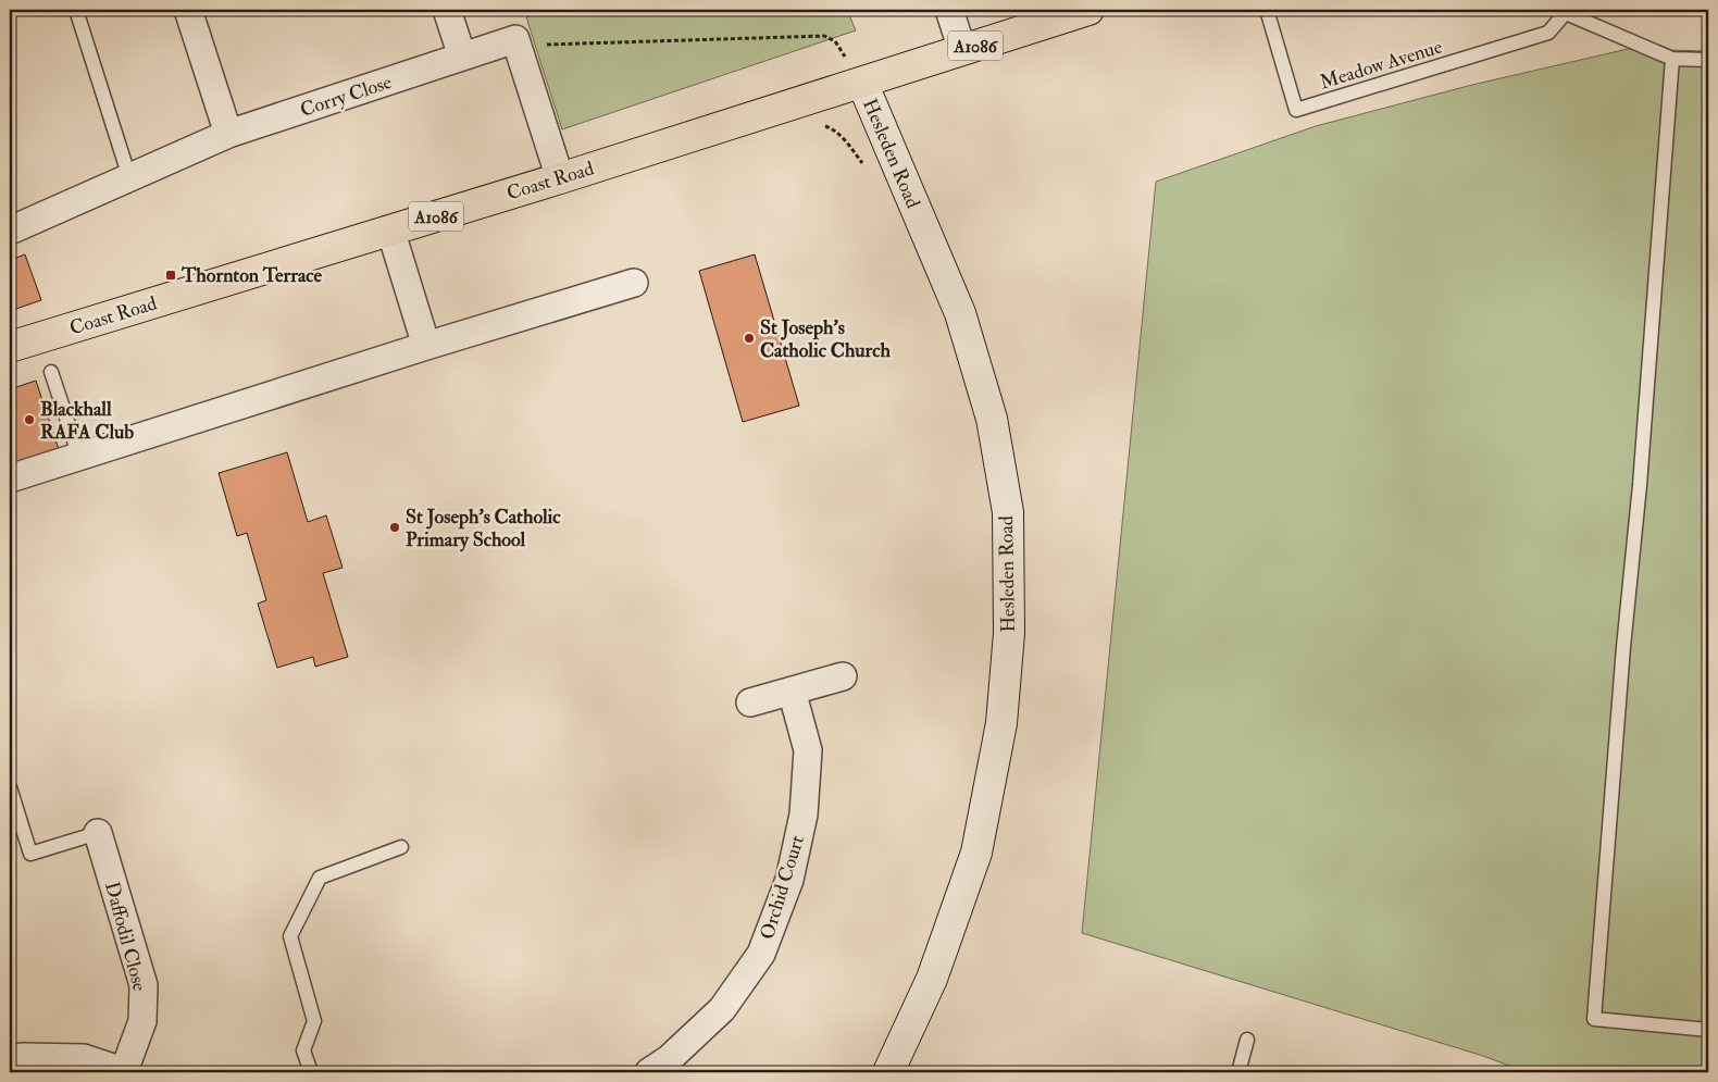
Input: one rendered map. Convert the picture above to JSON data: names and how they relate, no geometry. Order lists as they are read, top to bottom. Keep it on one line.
{"streets":{"main road":["A1086","Hesleden Road","Coast Road"],"street":["Corry Close","Orchid Court","Daffodil Close"],"lane":["Meadow Avenue"]},"crossings":[["Hesleden Road","Coast Road"]],"places":{"transit":["Thornton Terrace"],"other":["St Joseph's Catholic Church","Blackhall RAFA Club","St Joseph's Catholic Primary School"]}}
